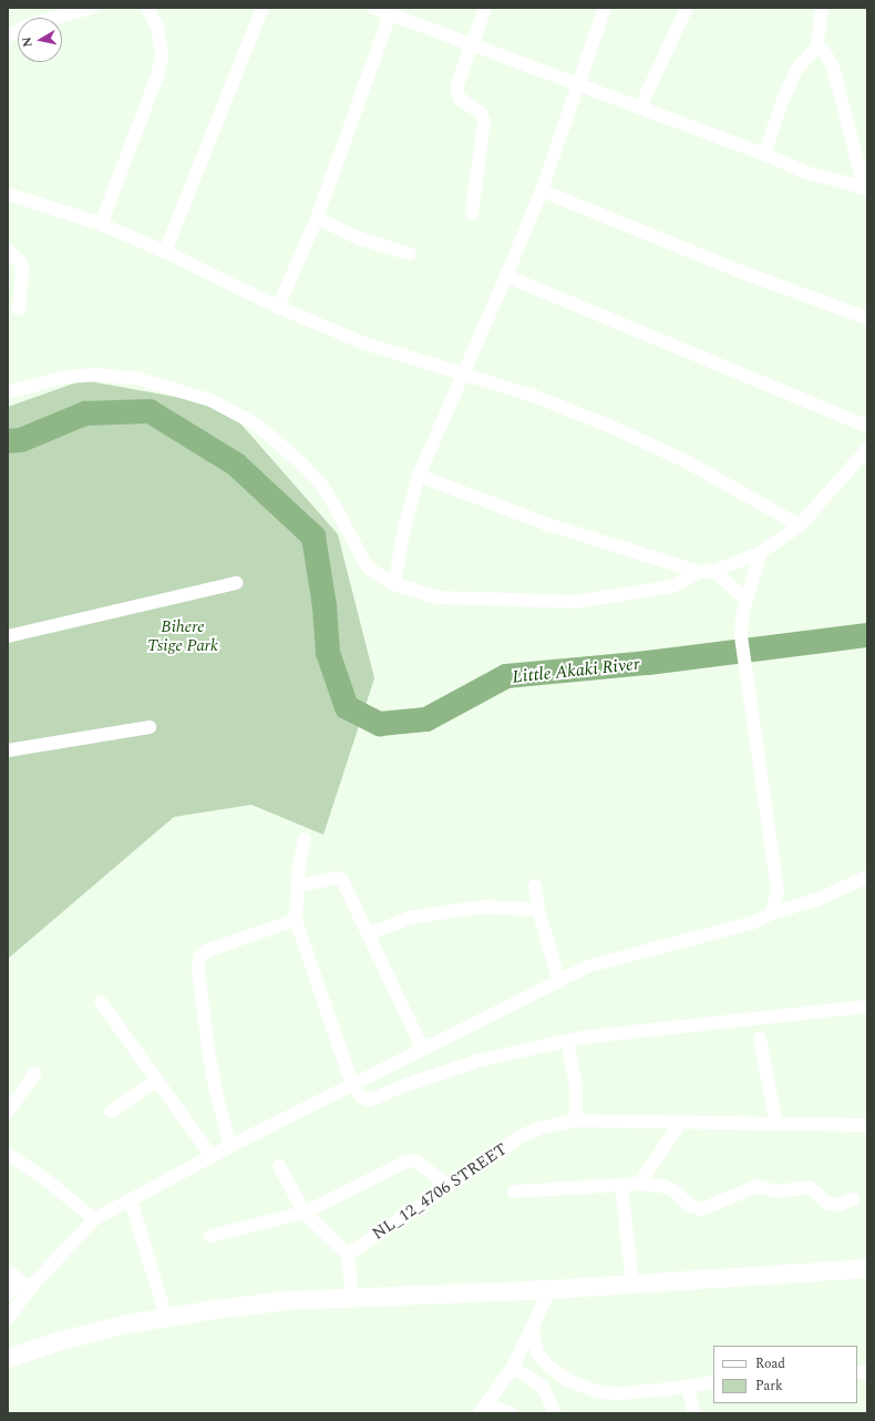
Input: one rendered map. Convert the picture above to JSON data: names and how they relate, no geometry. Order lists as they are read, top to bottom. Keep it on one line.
{"streets":{"street":["NL_12_4706 STREET"]},"water":["Little Akaki River"],"parks":["Bihere Tsige Park"],"legend":["Road","Park"],"north":"left"}
